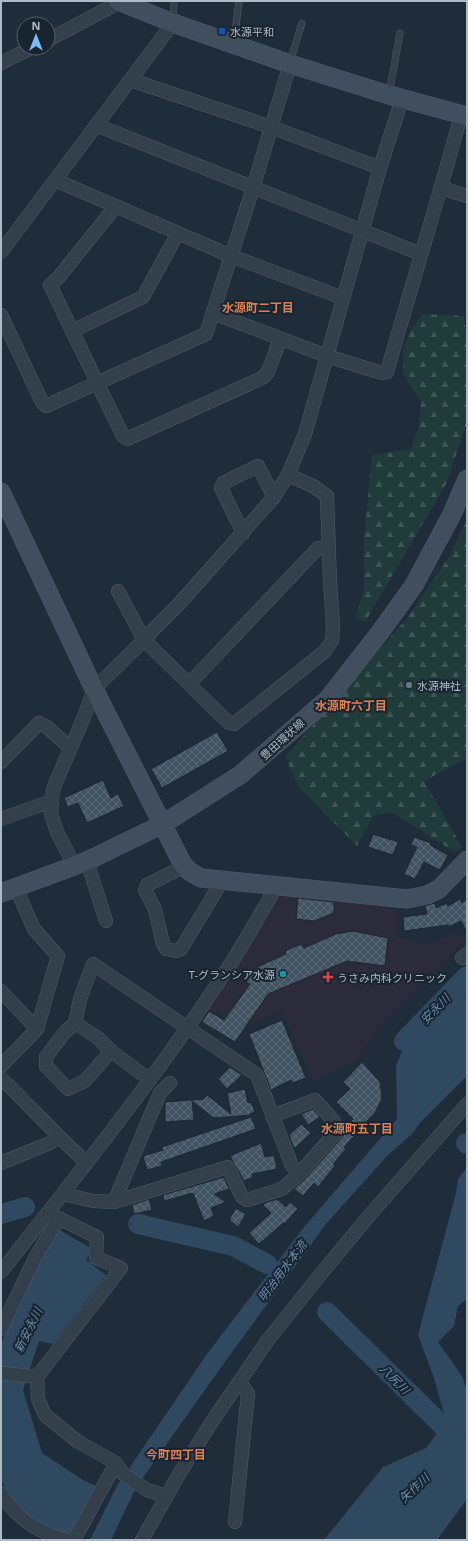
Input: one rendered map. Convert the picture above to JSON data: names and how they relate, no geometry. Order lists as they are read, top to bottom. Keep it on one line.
{"streets":{"street":["豊田環状線"]},"districts":["水源町二丁目","水源町六丁目","水源町五丁目","今町四丁目"],"water":["安永川","明治用水本流","新安永川","八尻川","矢作川"],"places":{"transit":["水源平和"],"other":["水源神社","T-グランシア水源"],"health":["うさみ内科クリニック"]},"north":"top"}
